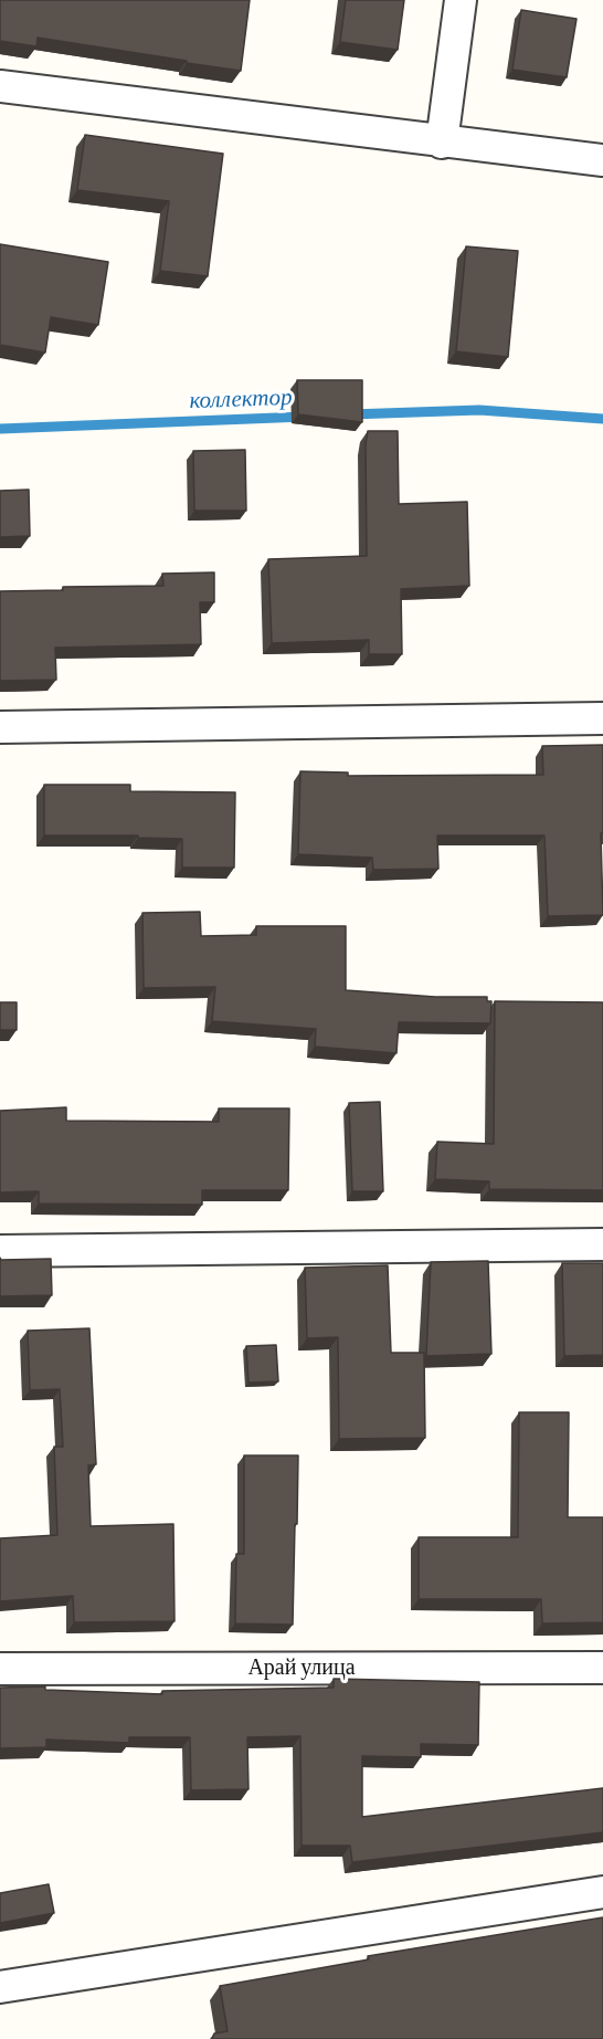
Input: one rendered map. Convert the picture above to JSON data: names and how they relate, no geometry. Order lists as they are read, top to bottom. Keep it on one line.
{"streets":{"street":["Арай улица"]},"water":["коллектор"]}
